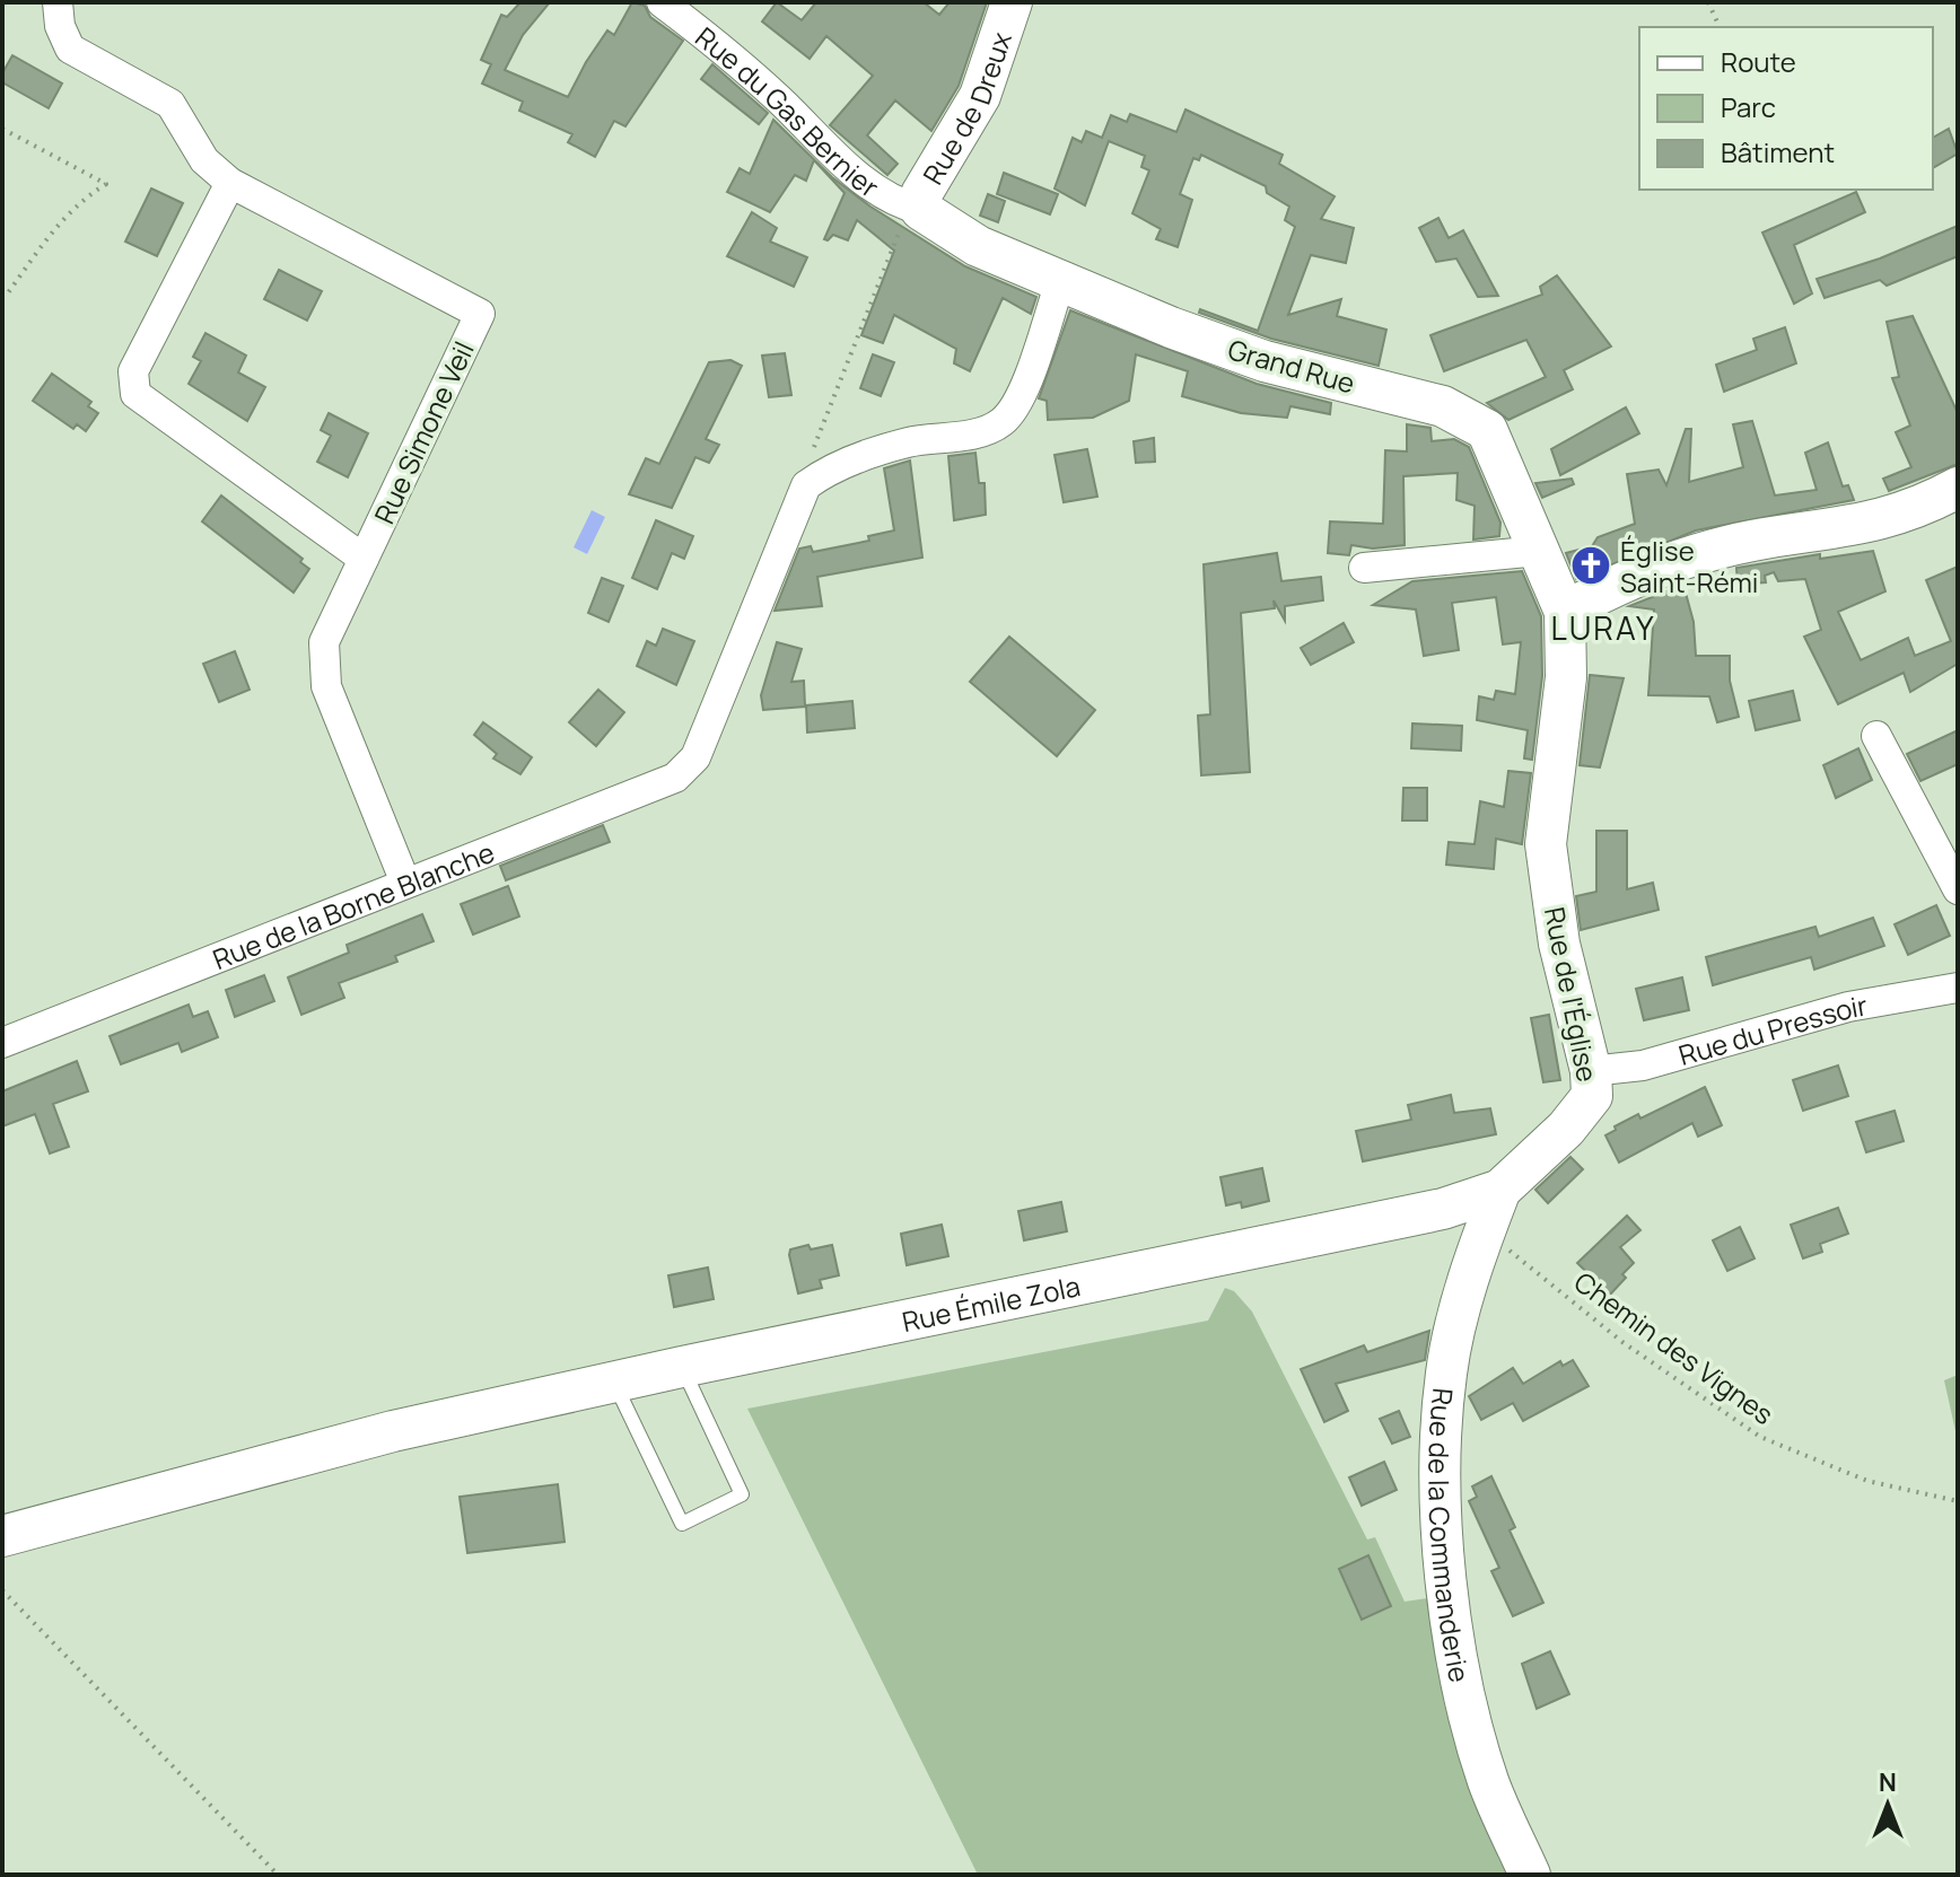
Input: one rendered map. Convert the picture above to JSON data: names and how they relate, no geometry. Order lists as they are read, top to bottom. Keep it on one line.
{"streets":{"street":["Rue de Dreux","Rue du Gas Bernier","Grand Rue","Rue Simone Veil","Rue de la Borne Blanche","Rue de l'Église","Rue du Pressoir","Rue Émile Zola","Rue de la Commanderie"],"path":["Chemin des Vignes"]},"crossings":[["Rue de Dreux","Rue du Gas Bernier"],["Rue de Dreux","Grand Rue"],["Rue du Gas Bernier","Grand Rue"],["Grand Rue","Rue de l'Église"],["Rue Simone Veil","Rue de la Borne Blanche"],["Rue de l'Église","Rue du Pressoir"],["Rue de l'Église","Rue Émile Zola"],["Rue de l'Église","Rue de la Commanderie"],["Chemin des Vignes","Rue de la Commanderie"]],"districts":["LURAY"],"places":{"church":["Église Saint-Rémi"]},"legend":["Route","Parc","Bâtiment"],"north":"top"}
